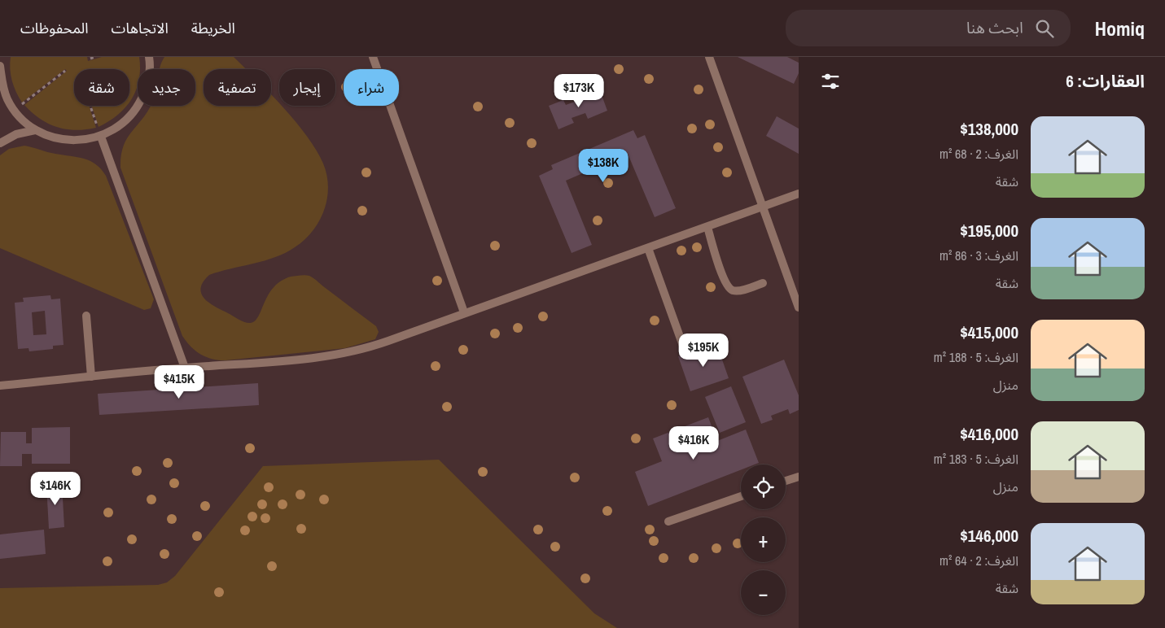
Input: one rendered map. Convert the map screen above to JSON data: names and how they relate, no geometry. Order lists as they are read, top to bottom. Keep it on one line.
{"page":{"header":"Homiq","search":"ابحث هنا","nav":["الخريطة","الاتجاهات","المحفوظات"],"heading":"العقارات: 6","chip":["شراء","إيجار","تصفية","جديد","شقة"],"price":["$173K","$138K","$195K","$415K","$416K","$146K"],"list":[{"name":"$138,000","note":"الغرف: 2 · 68 m² · شقة"},{"name":"$195,000","note":"الغرف: 3 · 86 m² · شقة"},{"name":"$415,000","note":"الغرف: 5 · 188 m² · منزل"},{"name":"$416,000","note":"الغرف: 5 · 183 m² · منزل"},{"name":"$146,000","note":"الغرف: 2 · 64 m² · شقة"}],"map_buttons":["+","−"]}}
